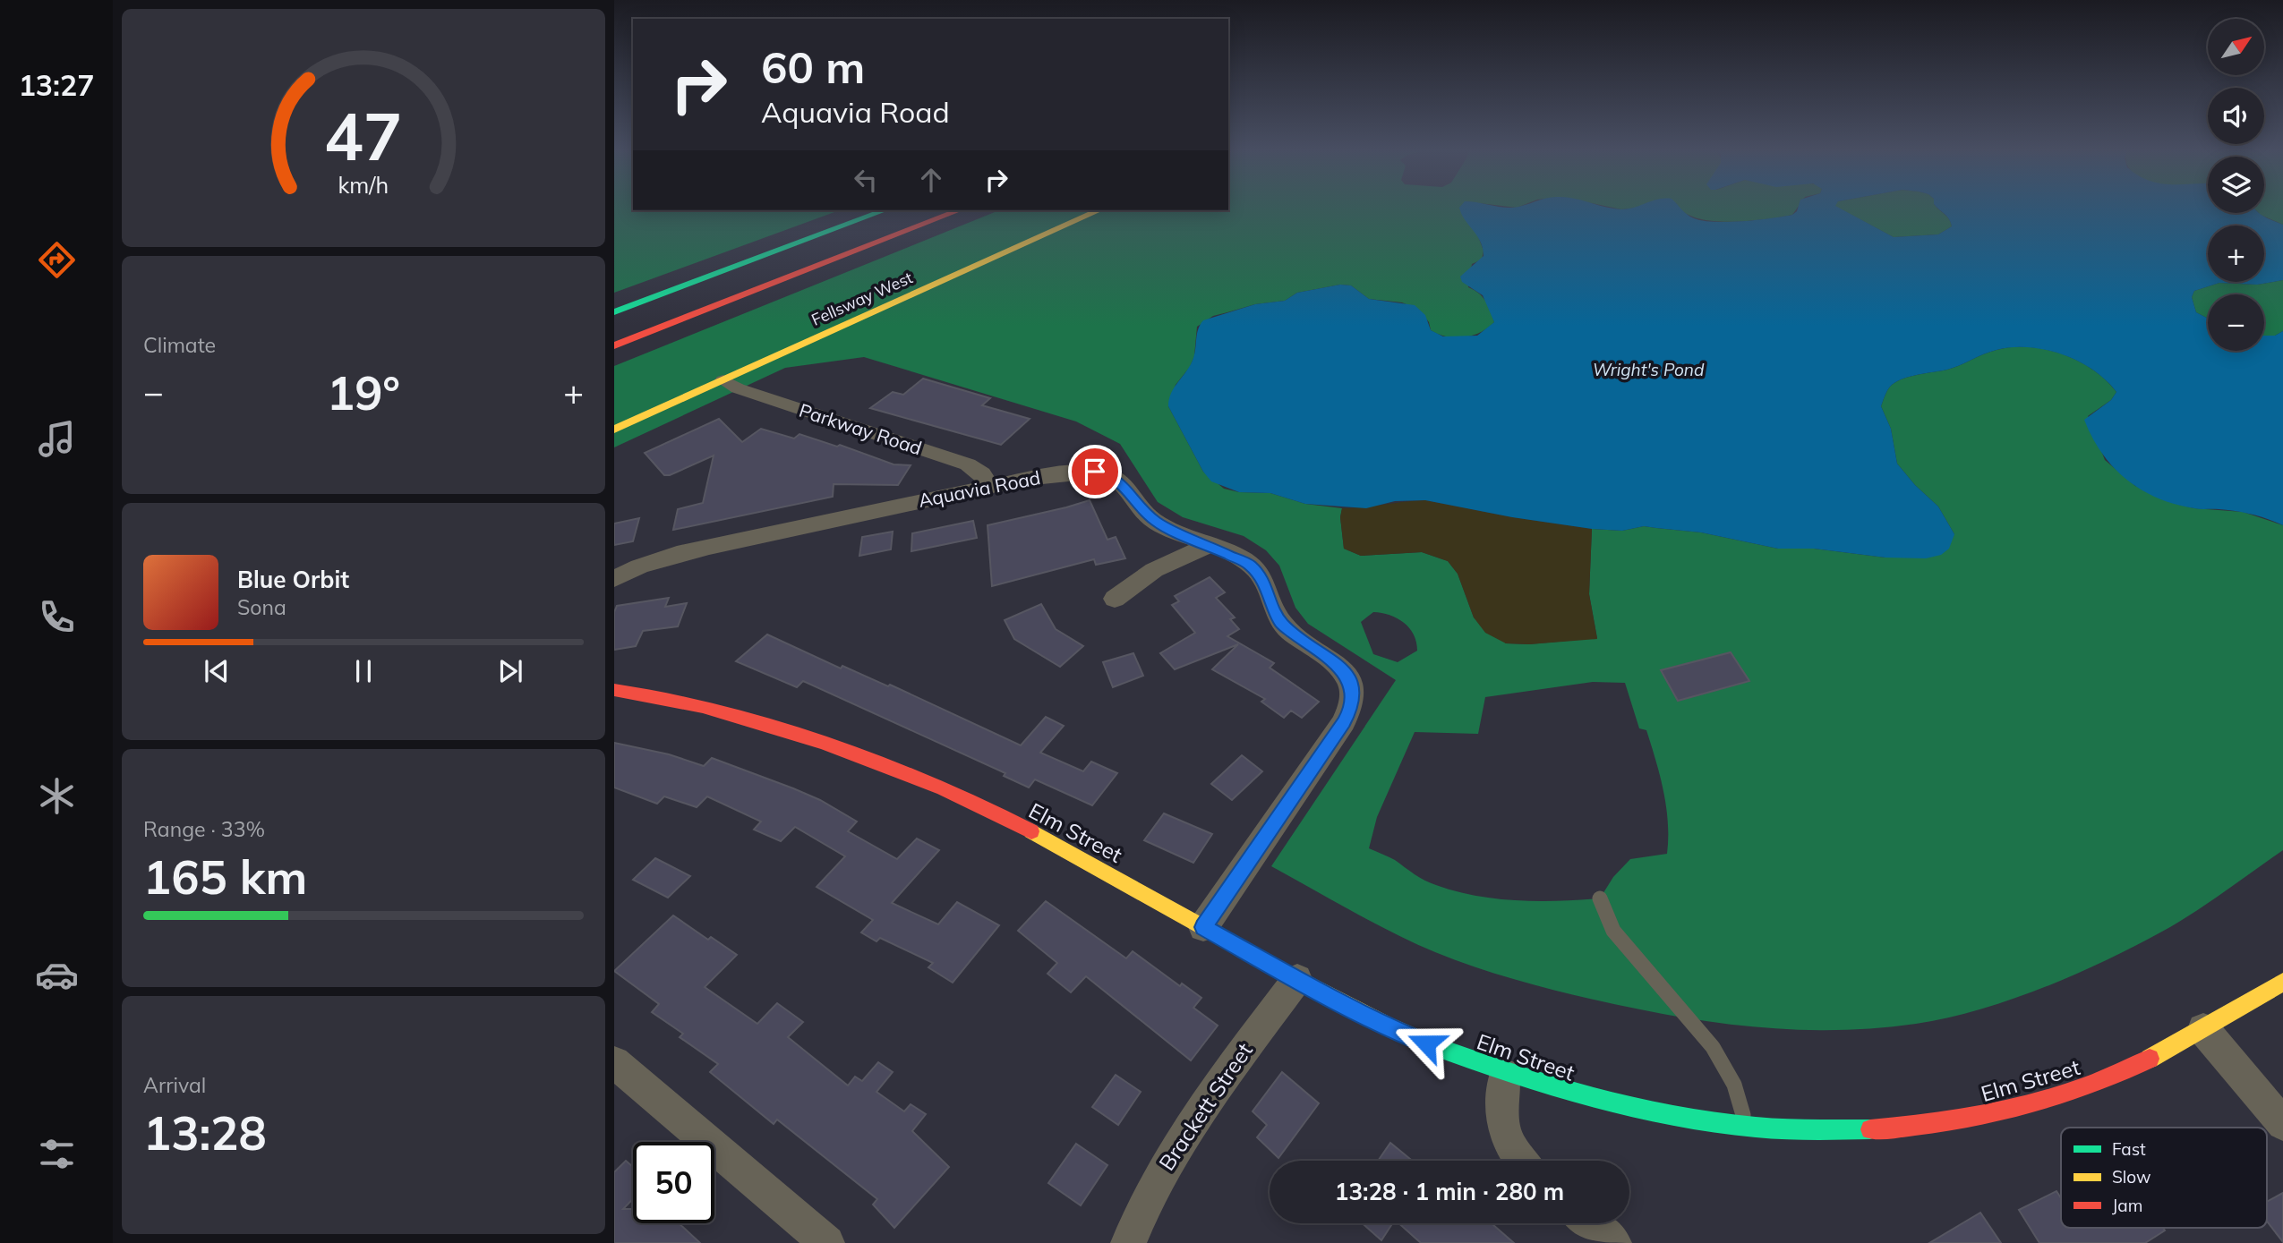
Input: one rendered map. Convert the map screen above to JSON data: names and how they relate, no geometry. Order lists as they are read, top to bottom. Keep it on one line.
{"streets":{"main road":["Fellsway West","Elm Street"],"street":["Parkway Road","Aquavia Road","Brackett Street"]},"crossings":[["Fellsway West","Parkway Road"],["Parkway Road","Aquavia Road"],["Aquavia Road","Elm Street"],["Elm Street","Brackett Street"]],"water":["Wright's Pond"],"legend":["Fast","Slow","Jam"],"north":"top right","page":{"tabs":"13:27","map_buttons":["+","−"],"turn":["60 m","Aquavia Road"],"tile":["Climate",["Range · 33%","165 km"],["Arrival","13:28"]],"heat":["−","19°","+"],"song":["Blue Orbit","Sona"],"limit":"50","trip":"13:28 · 1 min · 280 m","gauge":["47","km/h"]}}
